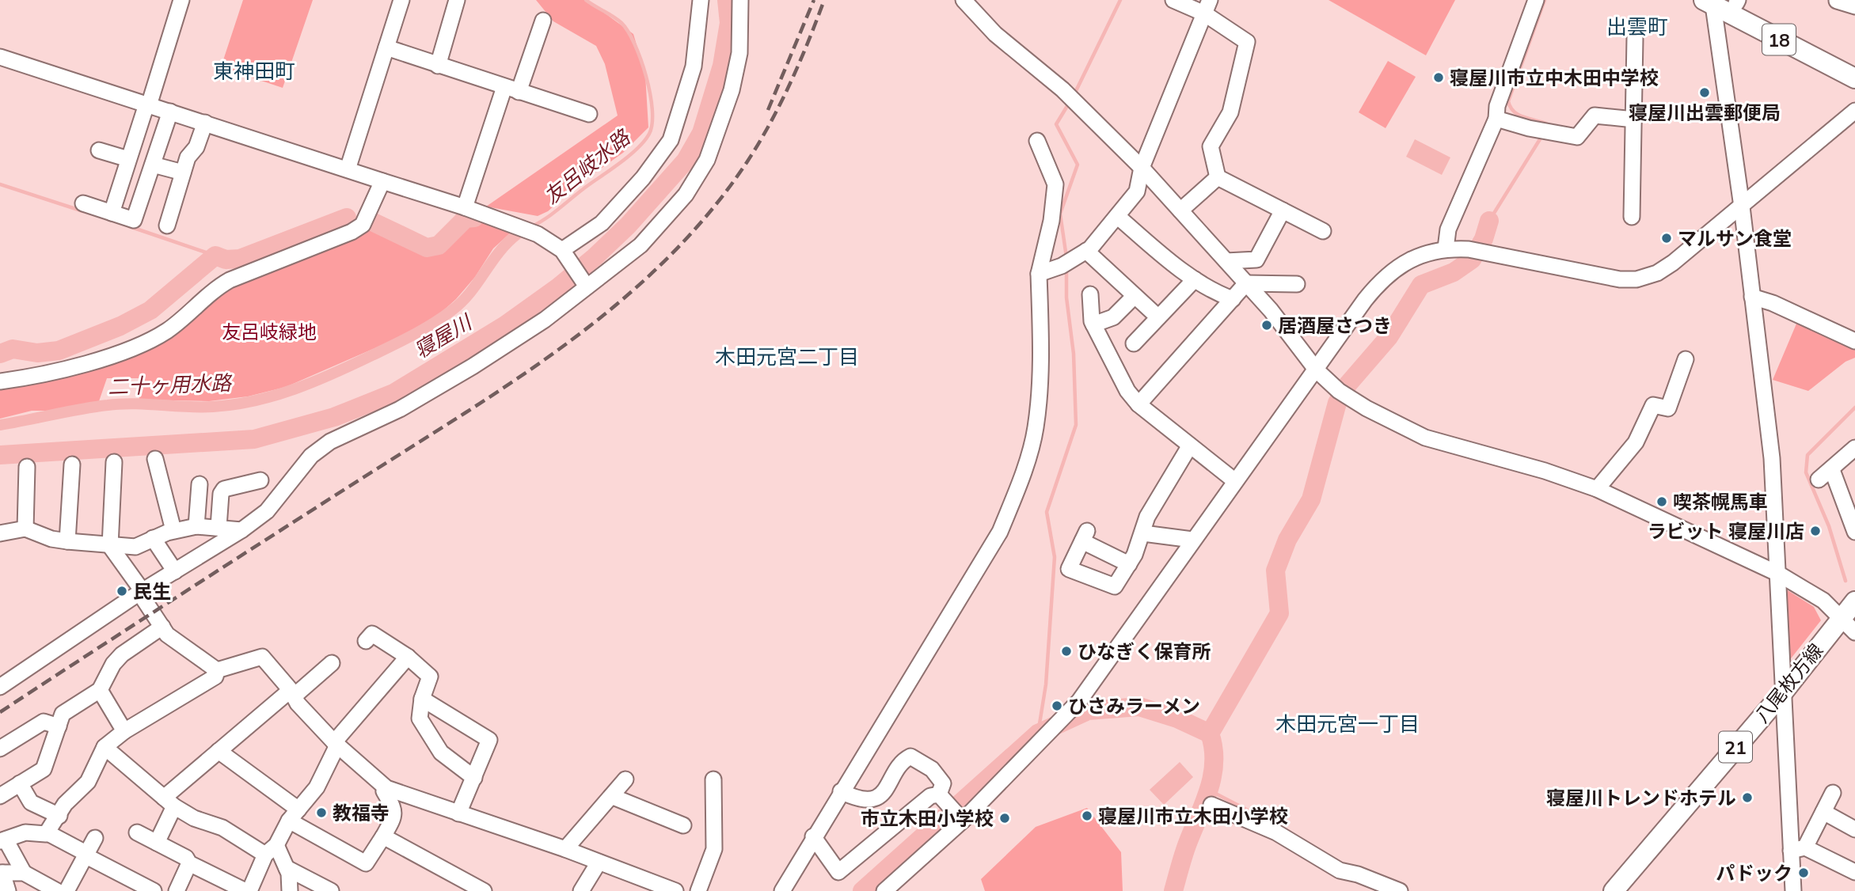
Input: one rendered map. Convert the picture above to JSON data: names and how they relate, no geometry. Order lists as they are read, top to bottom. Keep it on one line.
{"streets":{"main road":["18","八尾枚方線","21"]},"districts":["出雲町","東神田町","木田元宮二丁目","木田元宮一丁目"],"water":["友呂岐水路","寝屋川","二十ヶ用水路"],"parks":["友呂岐緑地"],"places":["寝屋川市立中木田中学校","寝屋川出雲郵便局","マルサン食堂","居酒屋さつき","喫茶幌馬車","ラビット 寝屋川店","民生","ひなぎく保育所","ひさみラーメン","寝屋川トレンドホテル","教福寺","寝屋川市立木田小学校","市立木田小学校","パドック"]}
